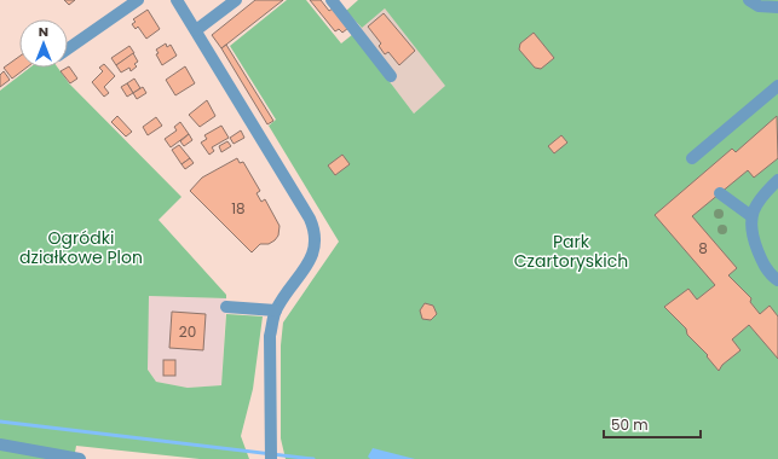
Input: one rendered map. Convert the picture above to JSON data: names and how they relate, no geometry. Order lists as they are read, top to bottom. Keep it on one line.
{"parks":["Ogródki działkowe Plon","Park Czartoryskich"],"house_numbers":["18","8","20"],"scale_bar":"50 m","north":"top"}
